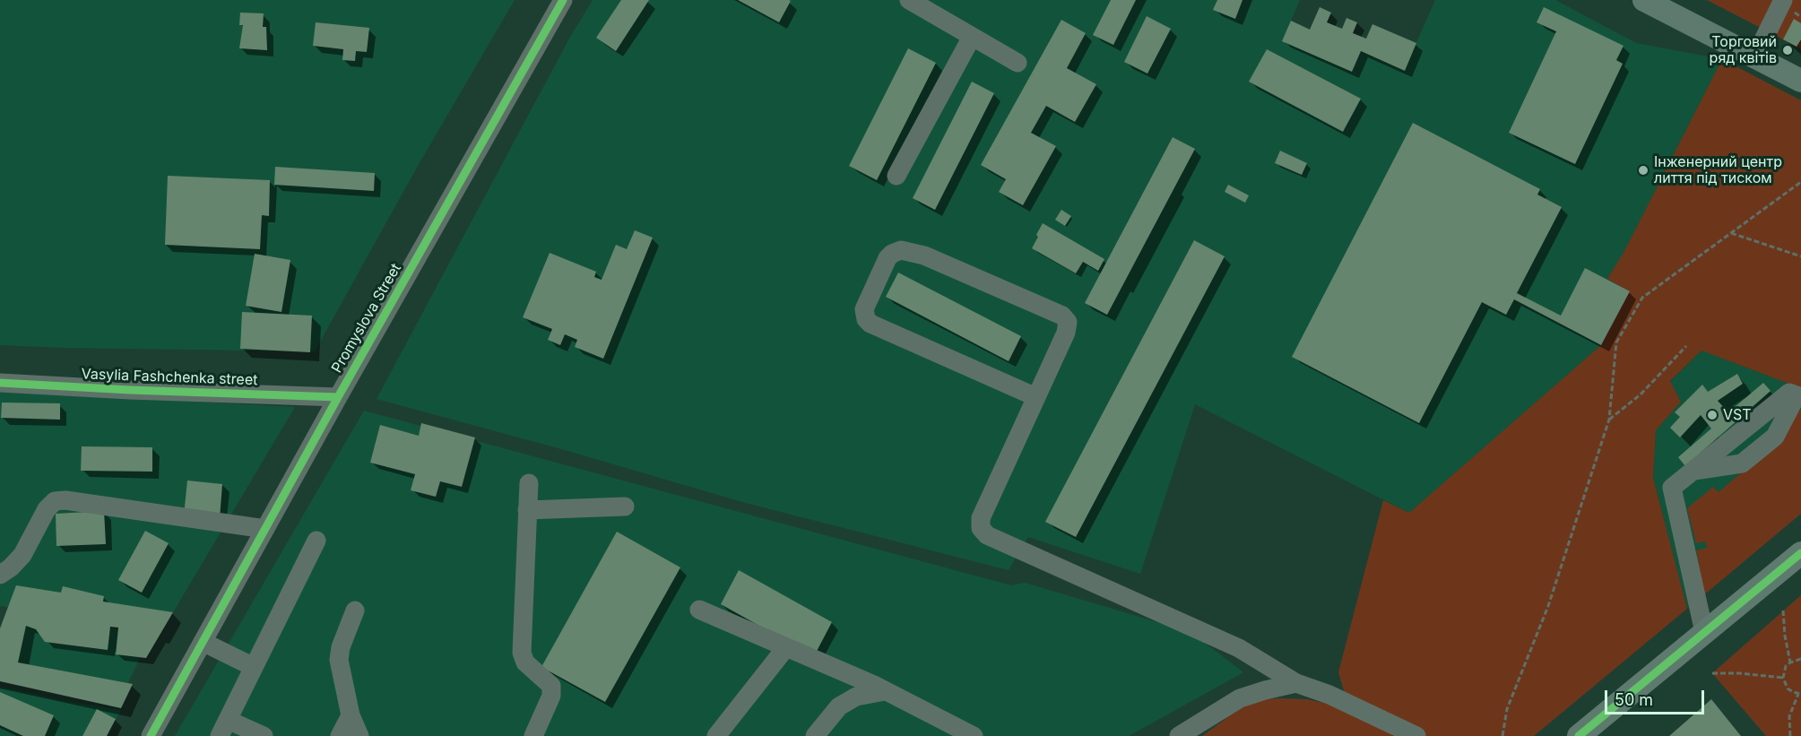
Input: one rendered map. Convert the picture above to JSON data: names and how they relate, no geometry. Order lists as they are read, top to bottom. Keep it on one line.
{"streets":{"street":["Promyslova Street","Vasylia Fashchenka street"]},"crossings":[["Promyslova Street","Vasylia Fashchenka street"]],"places":["Торговий ряд квітів","Інженерний центр лиття під тиском","VST"],"scale_bar":"50 m"}
